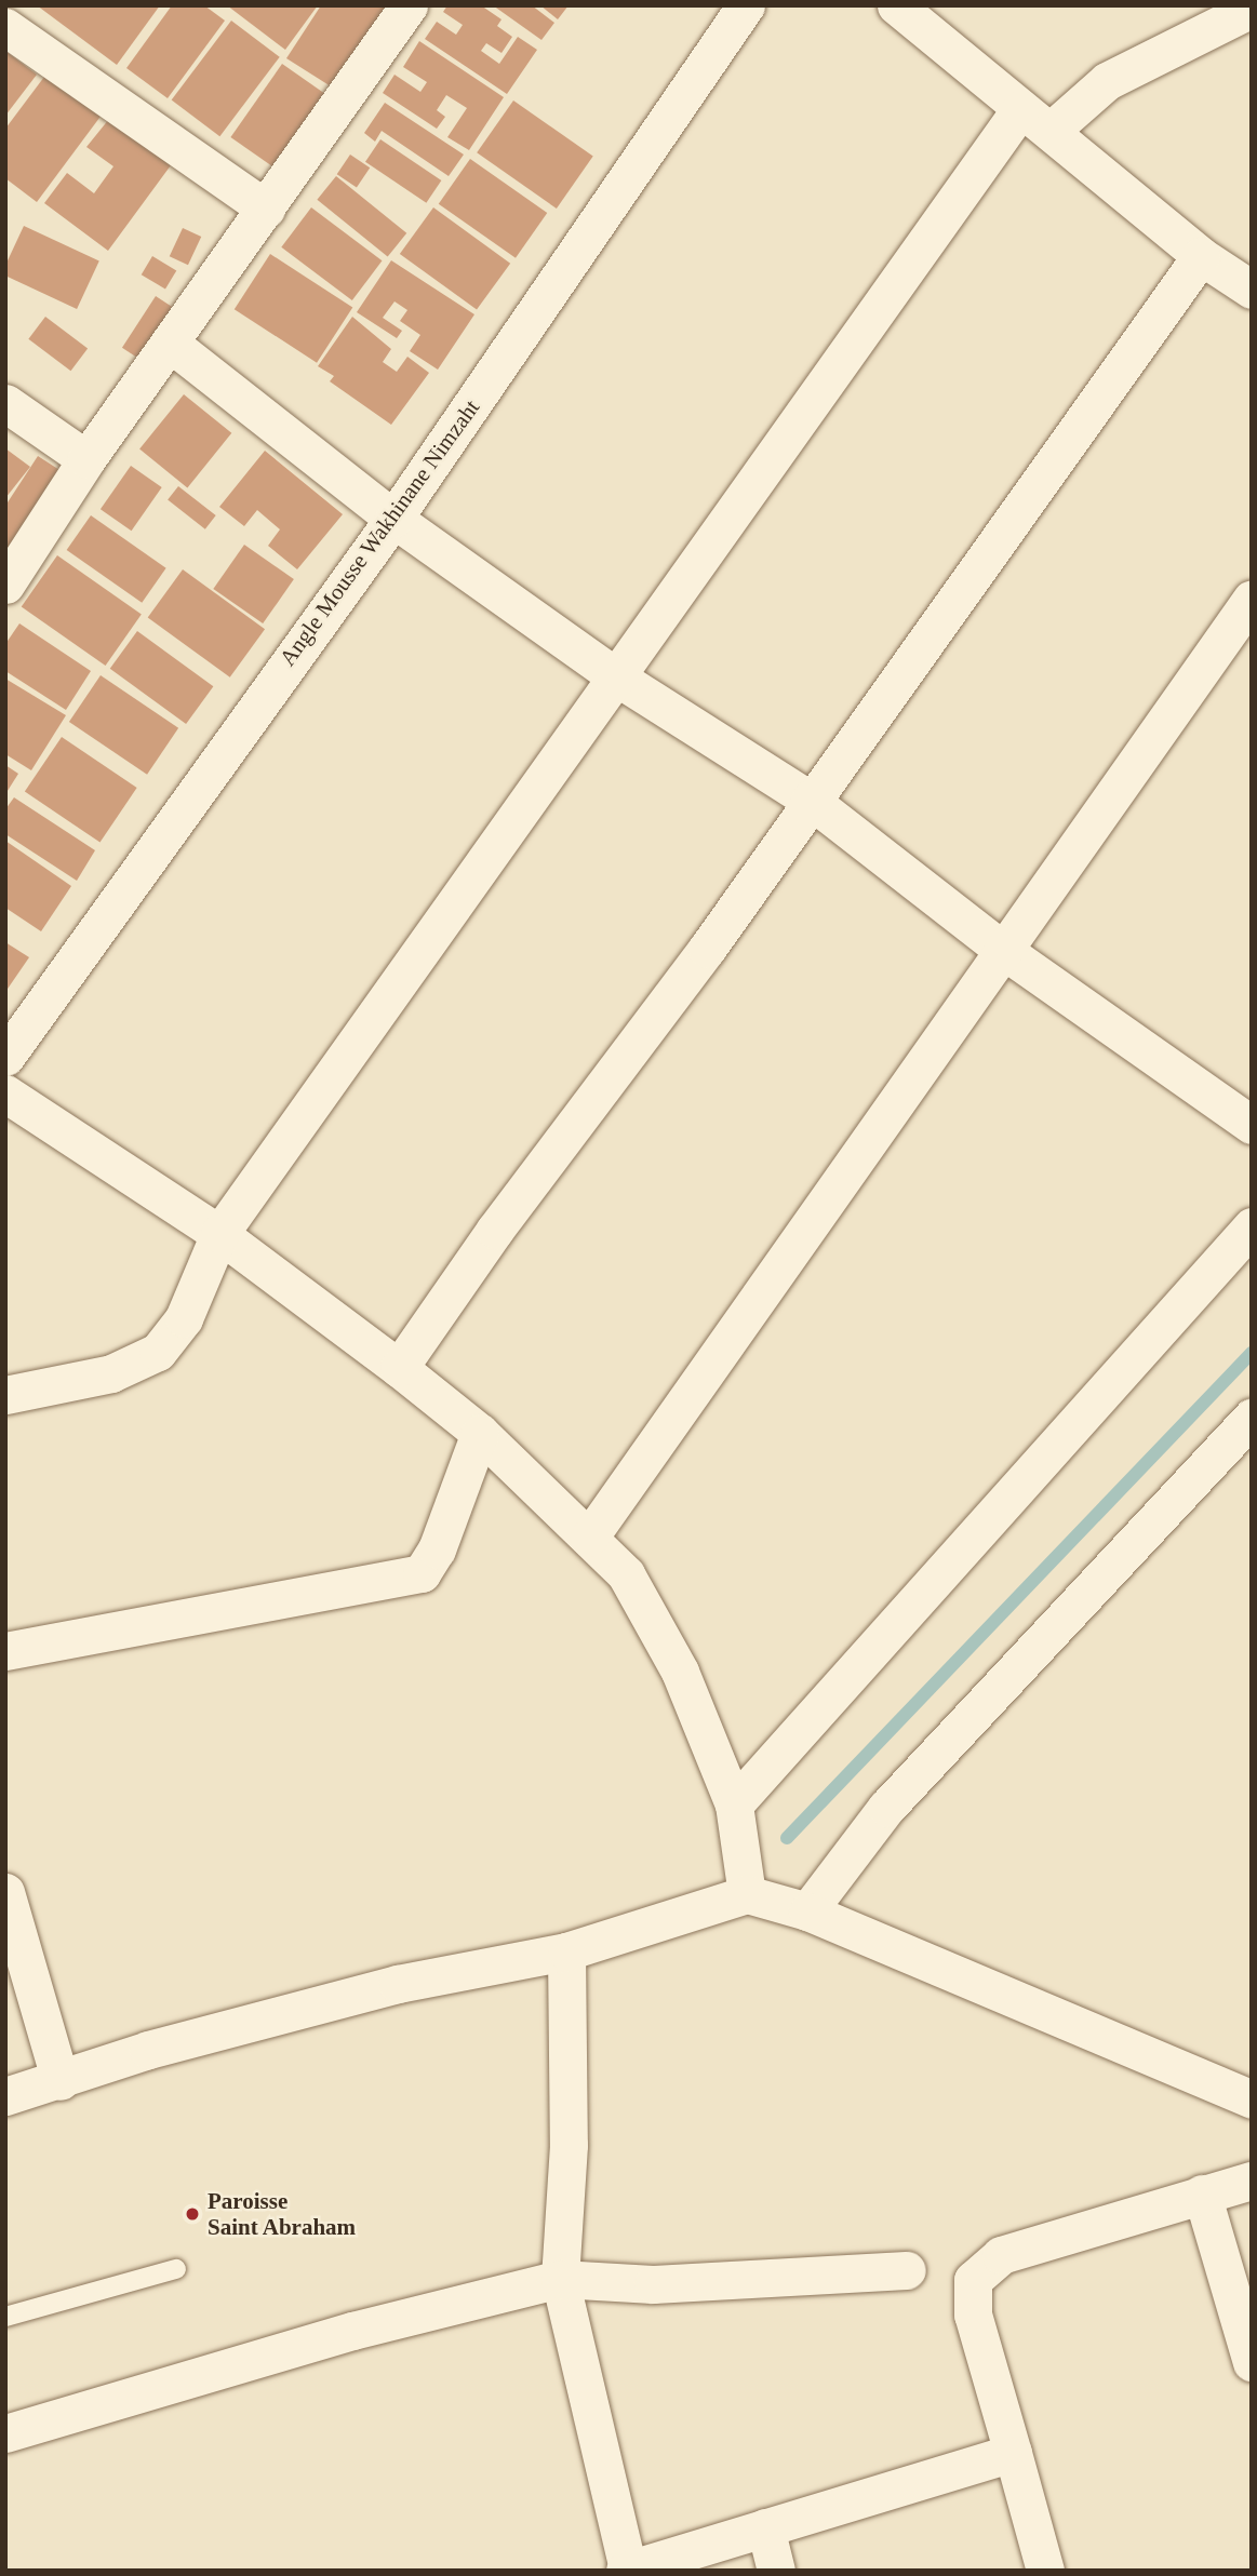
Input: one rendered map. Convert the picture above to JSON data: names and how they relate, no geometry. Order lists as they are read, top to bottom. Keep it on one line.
{"streets":{"street":["Angle Mousse Wakhinane Nimzaht"]},"places":["Paroisse Saint Abraham"]}
